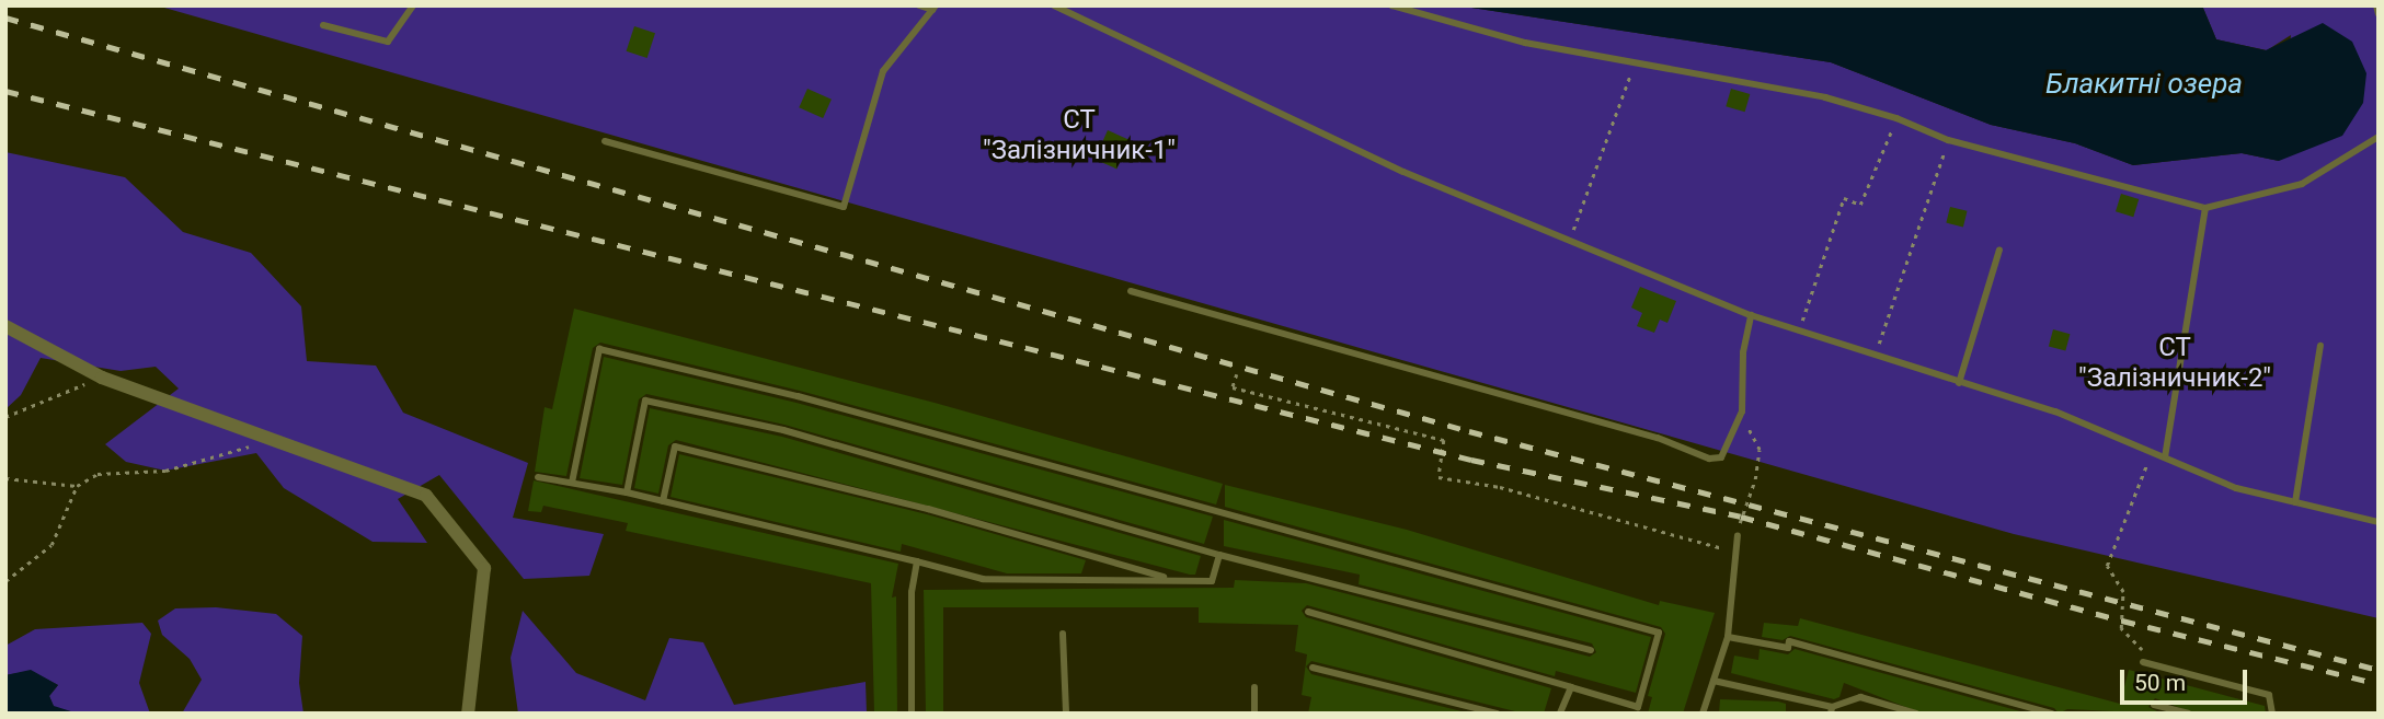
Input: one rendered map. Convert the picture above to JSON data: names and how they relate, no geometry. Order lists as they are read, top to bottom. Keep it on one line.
{"water":["Блакитні озера"],"parks":["СТ \"Залізничник-1\"","СТ \"Залізничник-2\""],"scale_bar":"50 m"}
